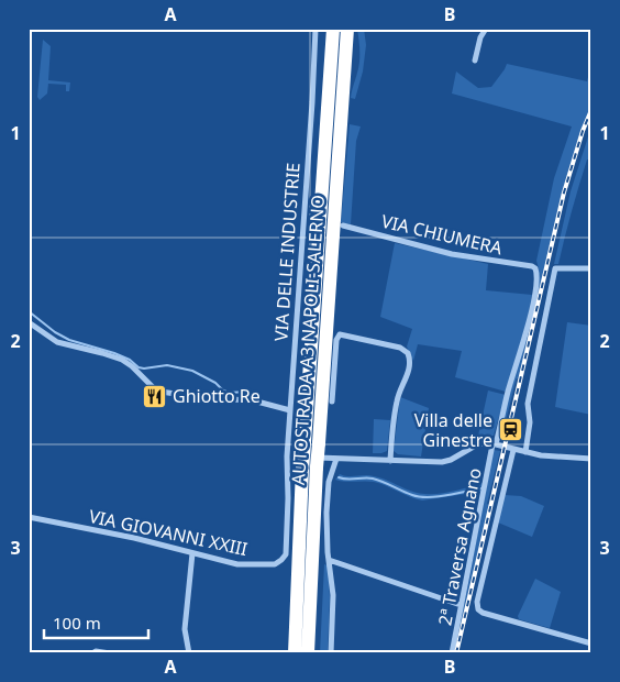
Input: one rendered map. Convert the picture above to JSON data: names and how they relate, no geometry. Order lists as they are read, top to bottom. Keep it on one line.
{"streets":{"highway":["AUTOSTRADA A3 NAPOLI-SALERNO"],"street":["VIA CHIUMERA","VIA DELLE INDUSTRIE","VIA GIOVANNI XXIII","2ª Traversa Agnano"]},"crossings":[["VIA CHIUMERA","2ª Traversa Agnano"],["VIA DELLE INDUSTRIE","VIA GIOVANNI XXIII"]],"places":{"restaurant":["Ghiotto Re"],"station":["Villa delle Ginestre"]},"scale_bar":"100 m","grid":{"columns":["A","B"],"rows":["1","2","3"]}}
